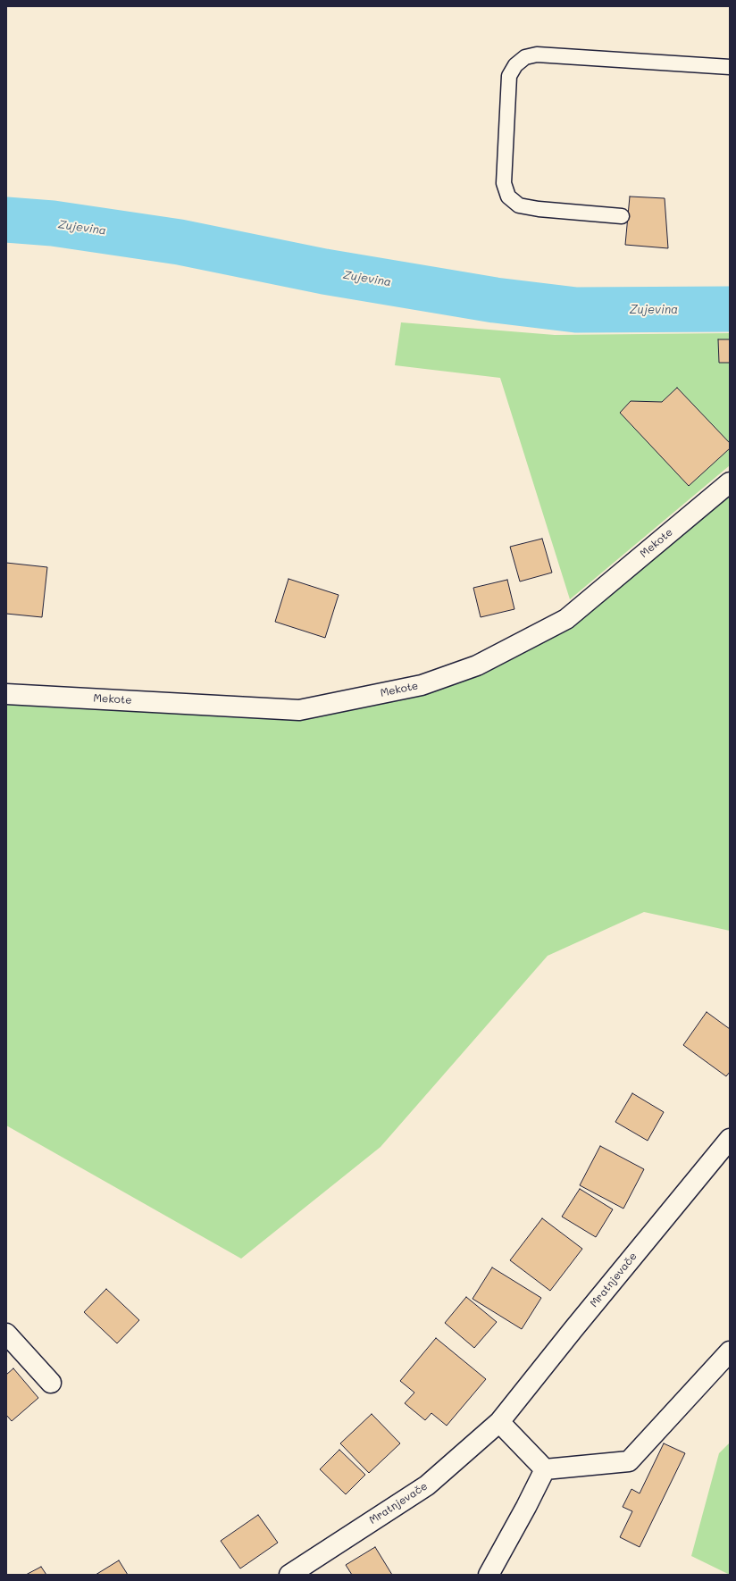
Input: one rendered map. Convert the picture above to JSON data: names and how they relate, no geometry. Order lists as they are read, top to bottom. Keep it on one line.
{"streets":{"street":["Mekote","Mratnjevače"]},"water":["Zujevina"]}
